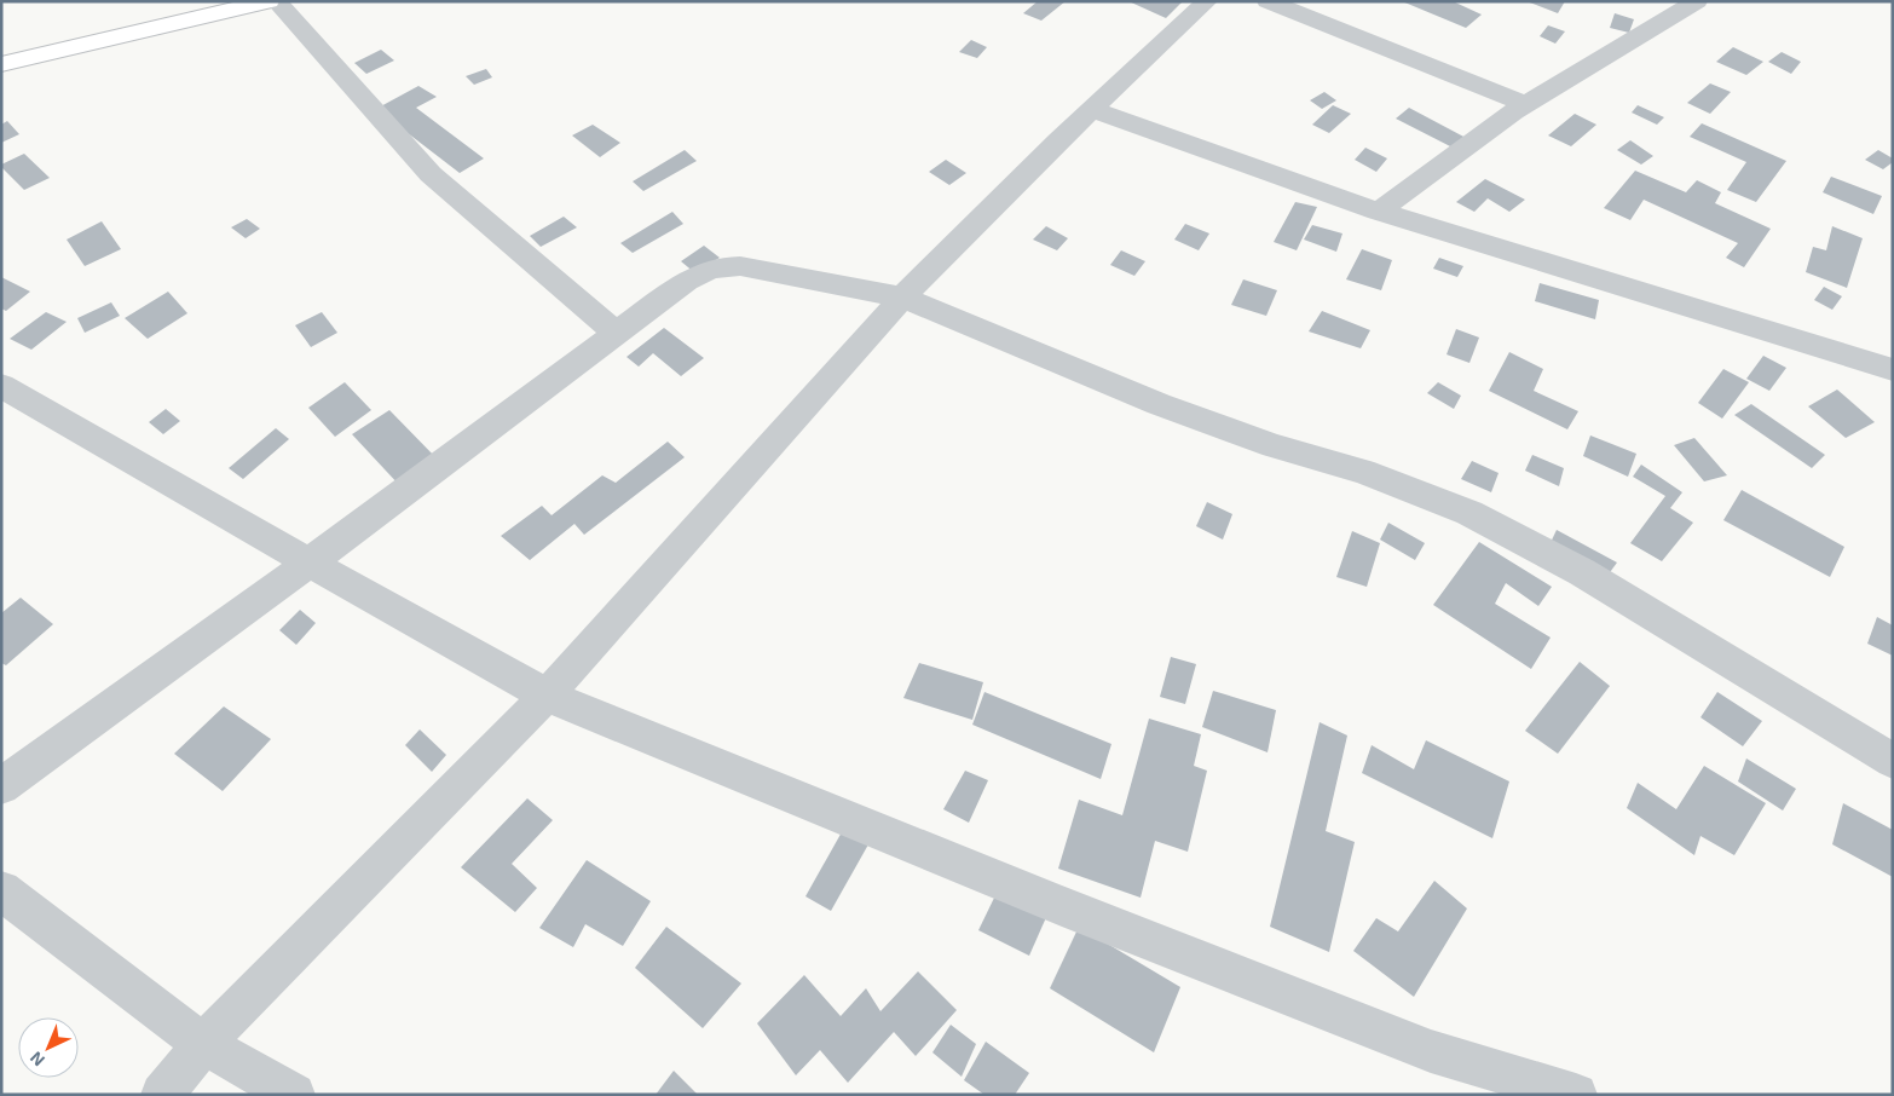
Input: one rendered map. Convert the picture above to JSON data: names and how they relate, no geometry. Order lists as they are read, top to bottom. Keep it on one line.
{"north":"bottom left"}
